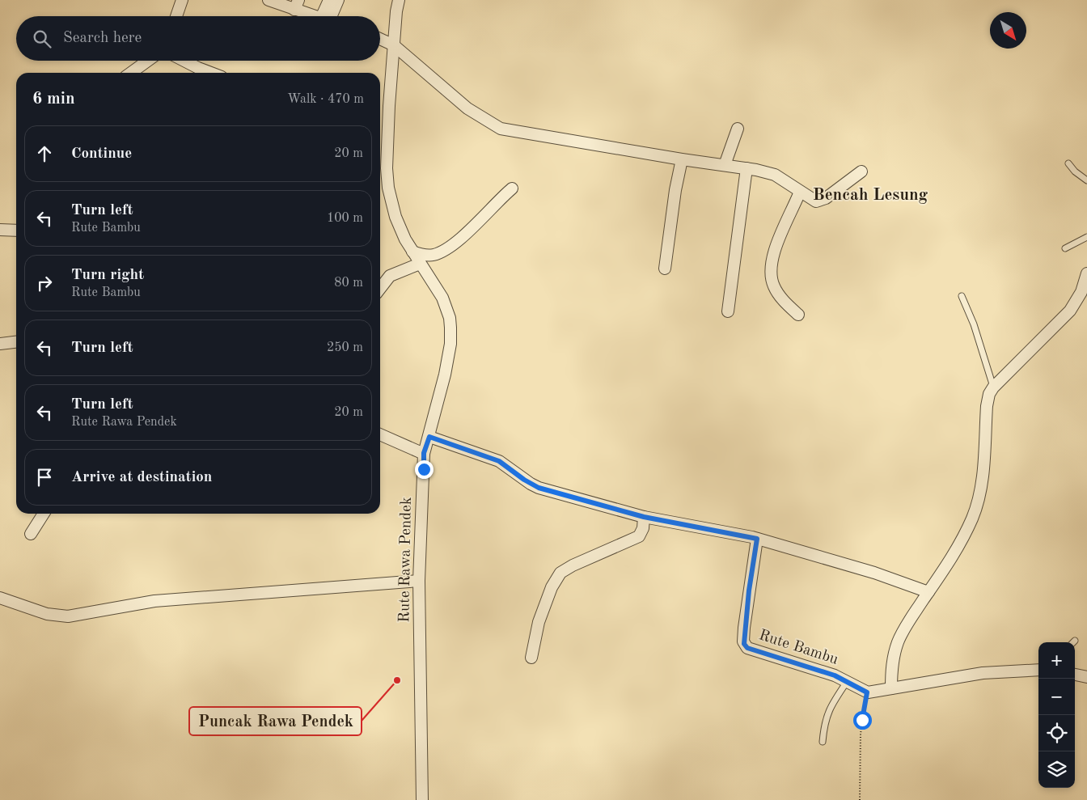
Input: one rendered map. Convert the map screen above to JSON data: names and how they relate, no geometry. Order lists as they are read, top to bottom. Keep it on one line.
{"streets":{"street":["Rute Rawa Pendek","Rute Bambu"]},"districts":["Bencah Lesung"],"places":["Puncak Rawa Pendek"],"north":"bottom right","page":{"search":"Search here","heading":["6 min","Walk · 470 m"],"list":[["Continue","20 m"],["Turn left","Rute Bambu","100 m"],["Turn right","Rute Bambu","80 m"],["Turn left","250 m"],["Turn left","Rute Rawa Pendek","20 m"],"Arrive at destination"],"map_buttons":["+","−"]}}
